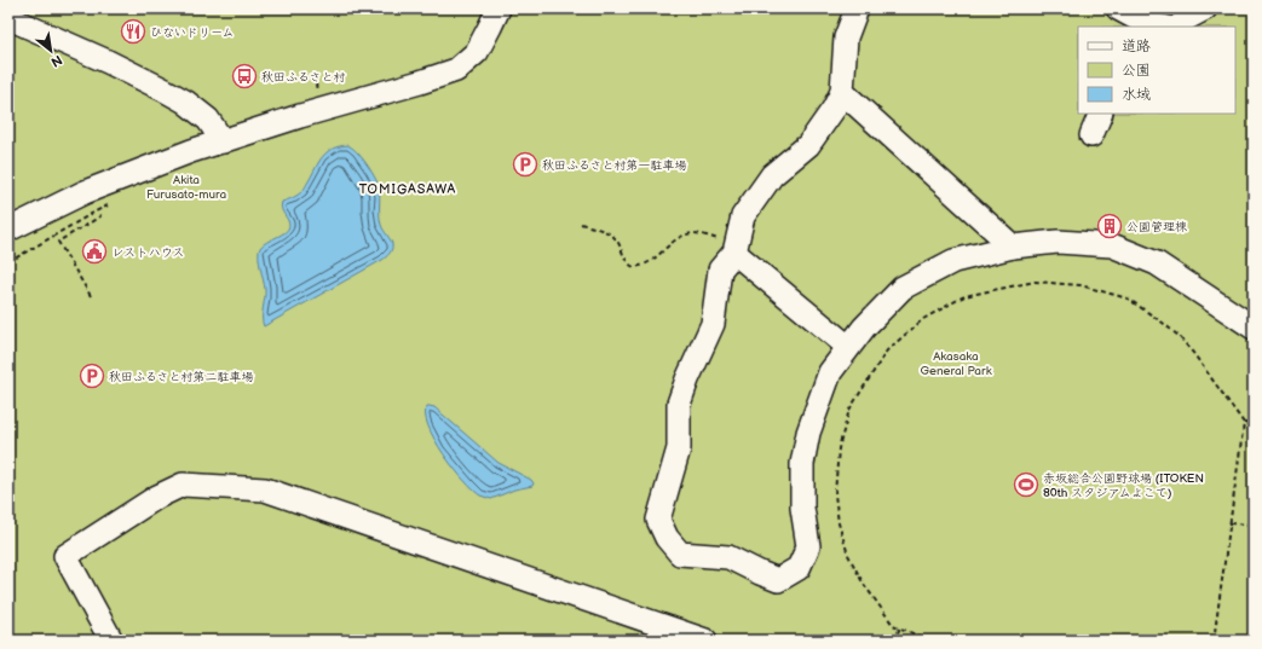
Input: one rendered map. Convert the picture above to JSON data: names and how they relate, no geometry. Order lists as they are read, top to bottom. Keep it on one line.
{"districts":["TOMIGASAWA"],"parks":["Akita Furusato-mura","Akasaka General Park"],"places":{"restaurant":["ひないドリーム"],"bus stop":["秋田ふるさと村"],"parking":["秋田ふるさと村第一駐車場","秋田ふるさと村第二駐車場"],"building":["公園管理棟"],"public building":["レストハウス"],"sports":["赤坂総合公園野球場 (ITOKEN 80th スタジアムよこて)"]},"legend":["道路","公園","水域"],"north":"bottom right"}
